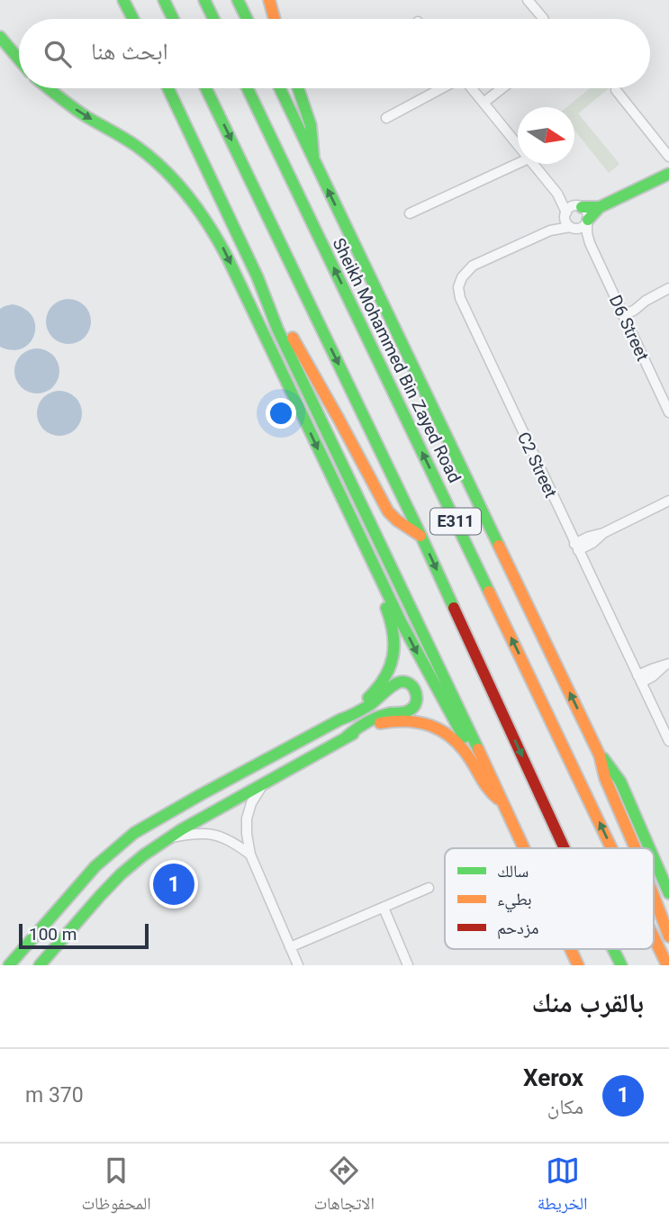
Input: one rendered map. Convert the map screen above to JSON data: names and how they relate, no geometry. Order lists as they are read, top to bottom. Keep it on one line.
{"streets":{"main road":["Sheikh Mohammed Bin Zayed Road","E311"],"street":["D6 Street","C2 Street"]},"crossings":[["D6 Street","C2 Street"]],"legend":["سالك","بطيء","مزدحم"],"scale_bar":"100 m","north":"right","page":{"search":"ابحث هنا","pins":"1","scale":"100 m","heading":"بالقرب منك","list":[{"mark":"1","name":"Xerox","note":"مكان","value":"370 m"}],"nav":["الخريطة","الاتجاهات","المحفوظات"]}}
